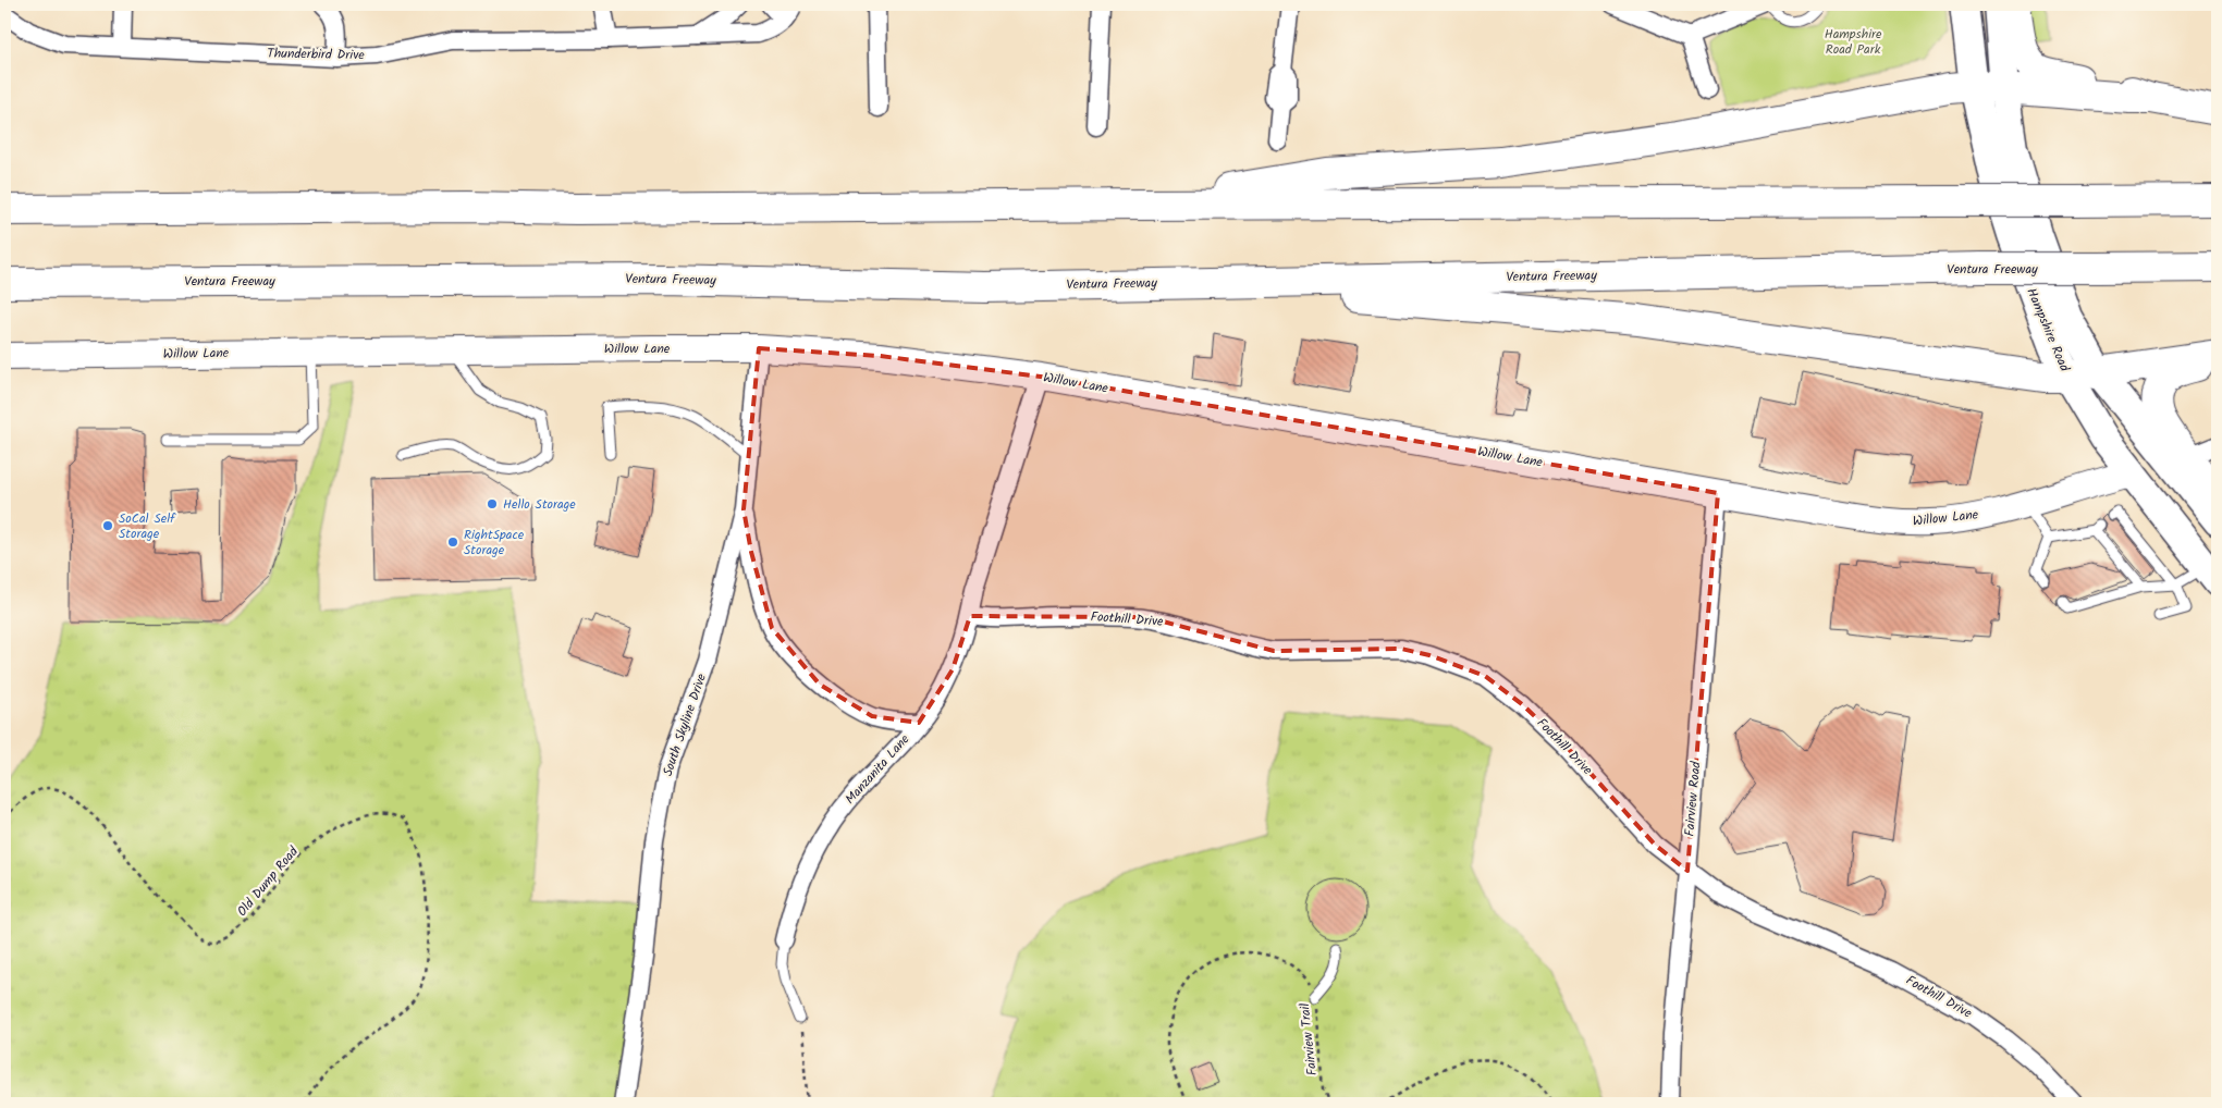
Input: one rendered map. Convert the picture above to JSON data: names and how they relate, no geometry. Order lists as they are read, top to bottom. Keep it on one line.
{"streets":{"highway":["Ventura Freeway"],"main road":["Hampshire Road"],"street":["Thunderbird Drive","Willow Lane","Foothill Drive","South Skyline Drive","Manzanita Lane","Fairview Road"],"path":["Old Dump Road","Fairview Trail"]},"crossings":[["Hampshire Road","Willow Lane"],["Willow Lane","South Skyline Drive"],["Willow Lane","Manzanita Lane"],["Willow Lane","Fairview Road"],["Foothill Drive","Manzanita Lane"],["Foothill Drive","Fairview Road"]],"parks":["Hampshire Road Park"],"places":["Hello Storage","SoCal Self Storage","RightSpace Storage"]}
